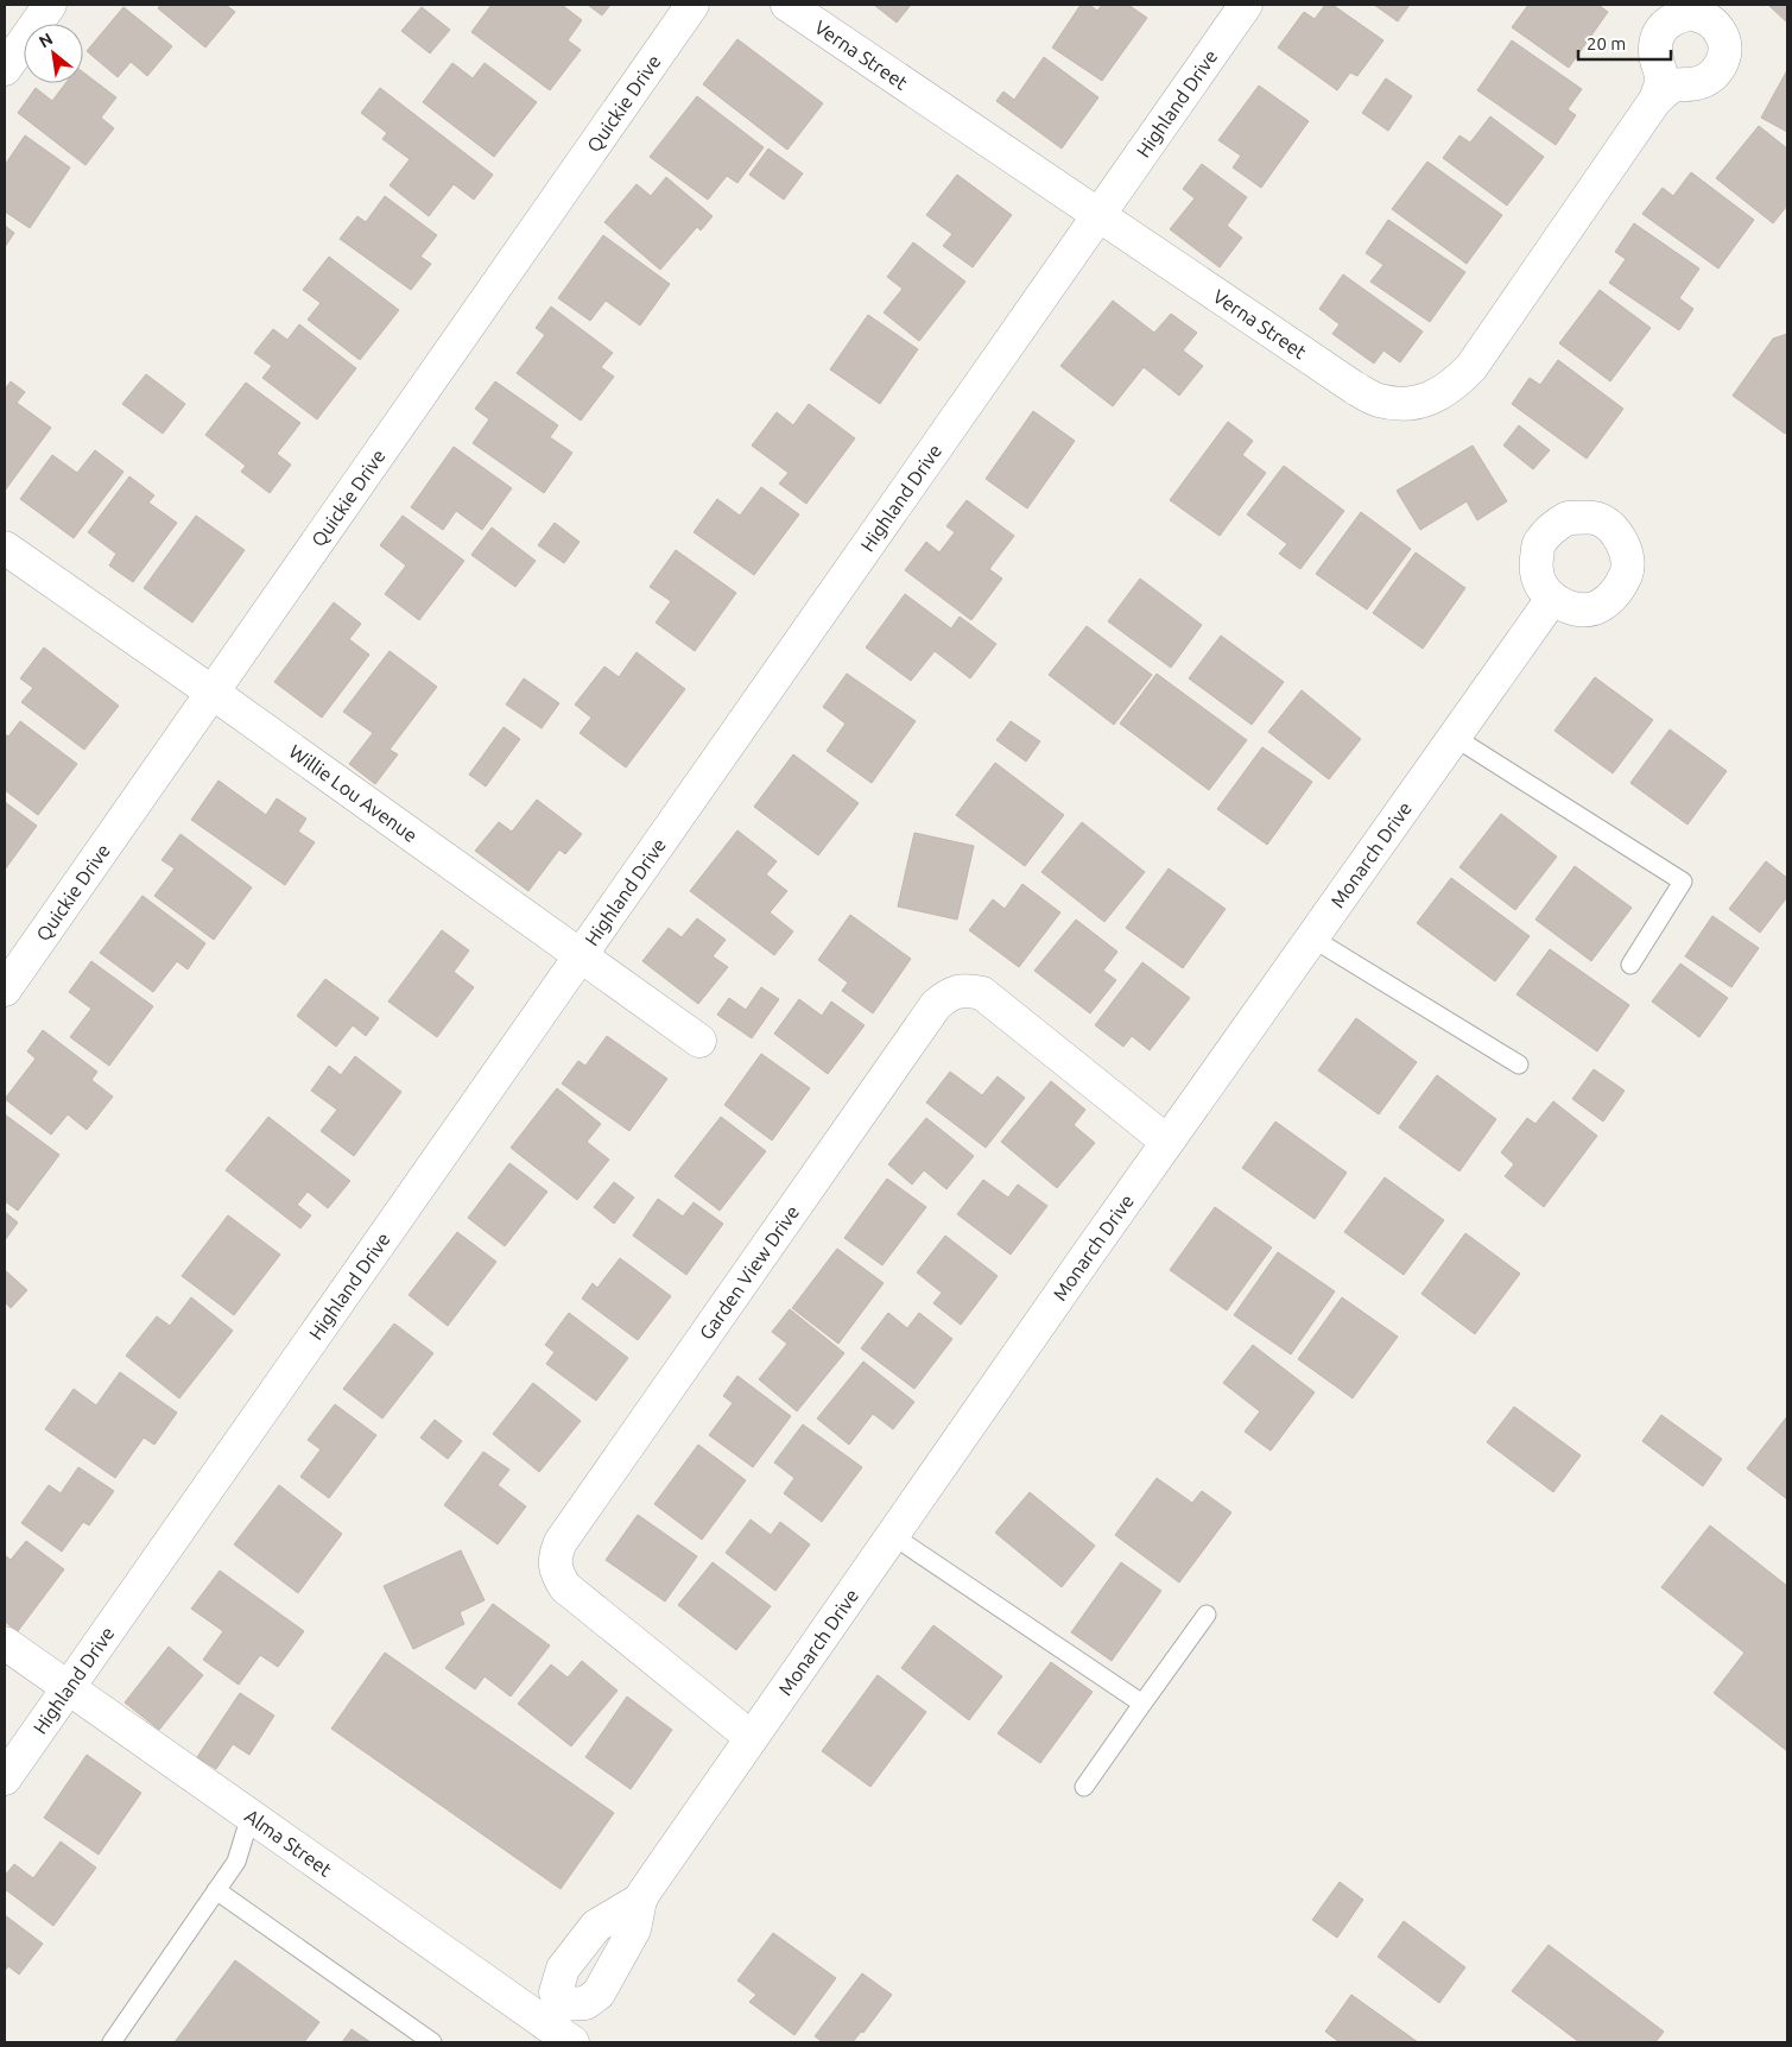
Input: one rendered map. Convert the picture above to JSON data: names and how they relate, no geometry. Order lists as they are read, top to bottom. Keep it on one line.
{"streets":{"street":["Verna Street","Quickie Drive","Highland Drive","Willie Lou Avenue","Monarch Drive","Garden View Drive","Alma Street"]},"crossings":[["Verna Street","Highland Drive"],["Quickie Drive","Willie Lou Avenue"],["Highland Drive","Willie Lou Avenue"],["Highland Drive","Alma Street"],["Monarch Drive","Garden View Drive"],["Monarch Drive","Alma Street"]],"scale_bar":"20 m","north":"top left"}
